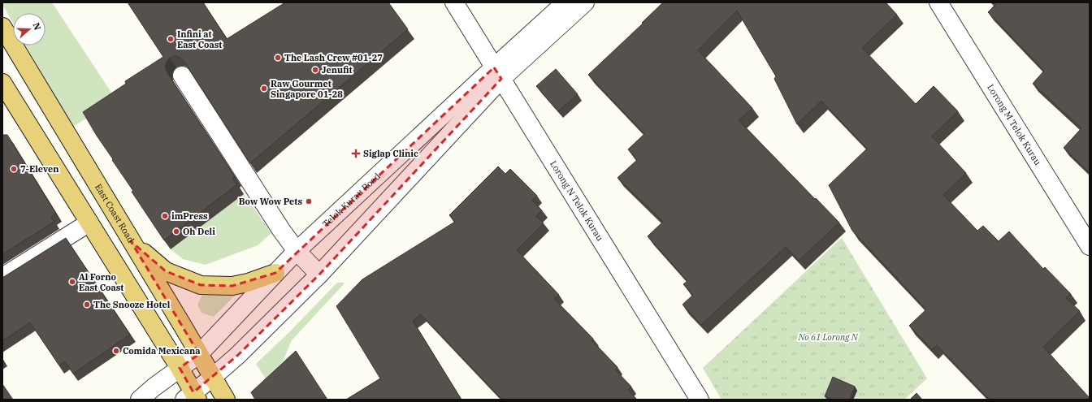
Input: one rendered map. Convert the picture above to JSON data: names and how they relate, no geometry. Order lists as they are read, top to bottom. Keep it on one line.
{"streets":{"main road":["East Coast Road"],"street":["Lorong M Telok Kurau","Telok Kurau Road","Lorong N Telok Kurau"]},"crossings":[["Telok Kurau Road","Lorong N Telok Kurau"],["Telok Kurau Road","East Coast Road"]],"parks":["No 61 Lorong N"],"places":{"other":["Infini at East Coast","The Lash Crew #01-27","Jenufit","Raw Gourmet Singapore 01-28","7-Eleven","Bow Wow Pets","imPress","Oh Deli","Al Forno East Coast","The Snooze Hotel","Comida Mexicana"],"health":["Siglap Clinic"]},"north":"right"}
